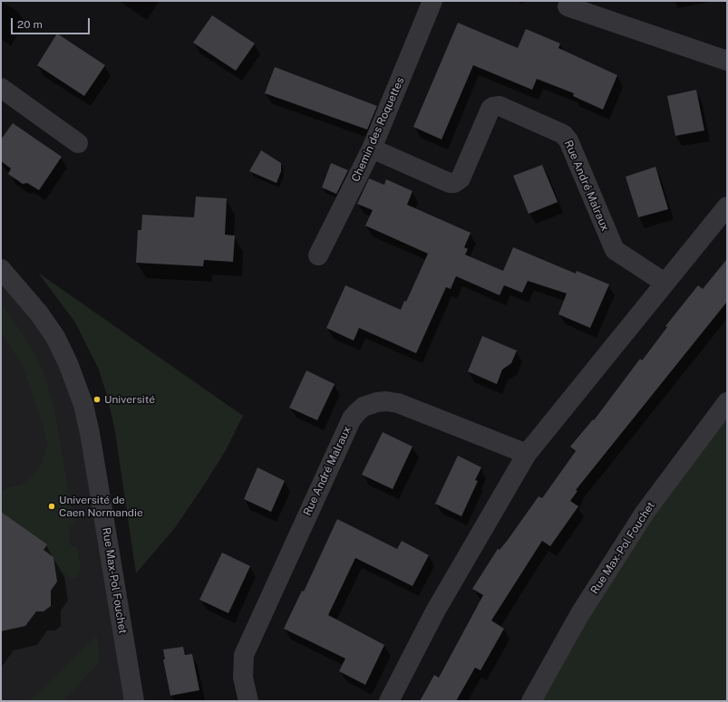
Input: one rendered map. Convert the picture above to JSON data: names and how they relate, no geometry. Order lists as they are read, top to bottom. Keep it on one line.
{"streets":{"street":["Chemin des Roquettes","Rue André Malraux","Rue Max-Pol Fouchet"]},"crossings":[["Chemin des Roquettes","Rue André Malraux"]],"places":["Université","Université de Caen Normandie"],"scale_bar":"20 m"}
